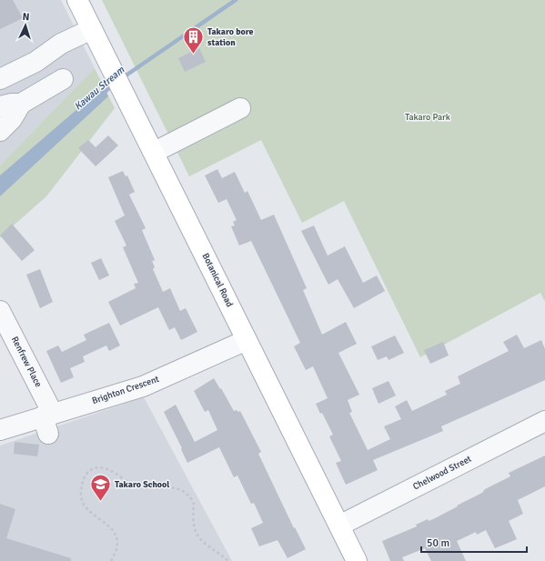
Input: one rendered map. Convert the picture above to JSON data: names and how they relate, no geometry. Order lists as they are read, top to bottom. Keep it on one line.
{"streets":{"main road":["Botanical Road"],"street":["Renfrew Place","Brighton Crescent","Chelwood Street"]},"crossings":[["Botanical Road","Brighton Crescent"],["Botanical Road","Chelwood Street"],["Renfrew Place","Brighton Crescent"]],"water":["Kawau Stream"],"parks":["Takaro Park"],"places":{"building":["Takaro bore station"],"school or university":["Takaro School"]},"scale_bar":"50 m","north":"top"}
